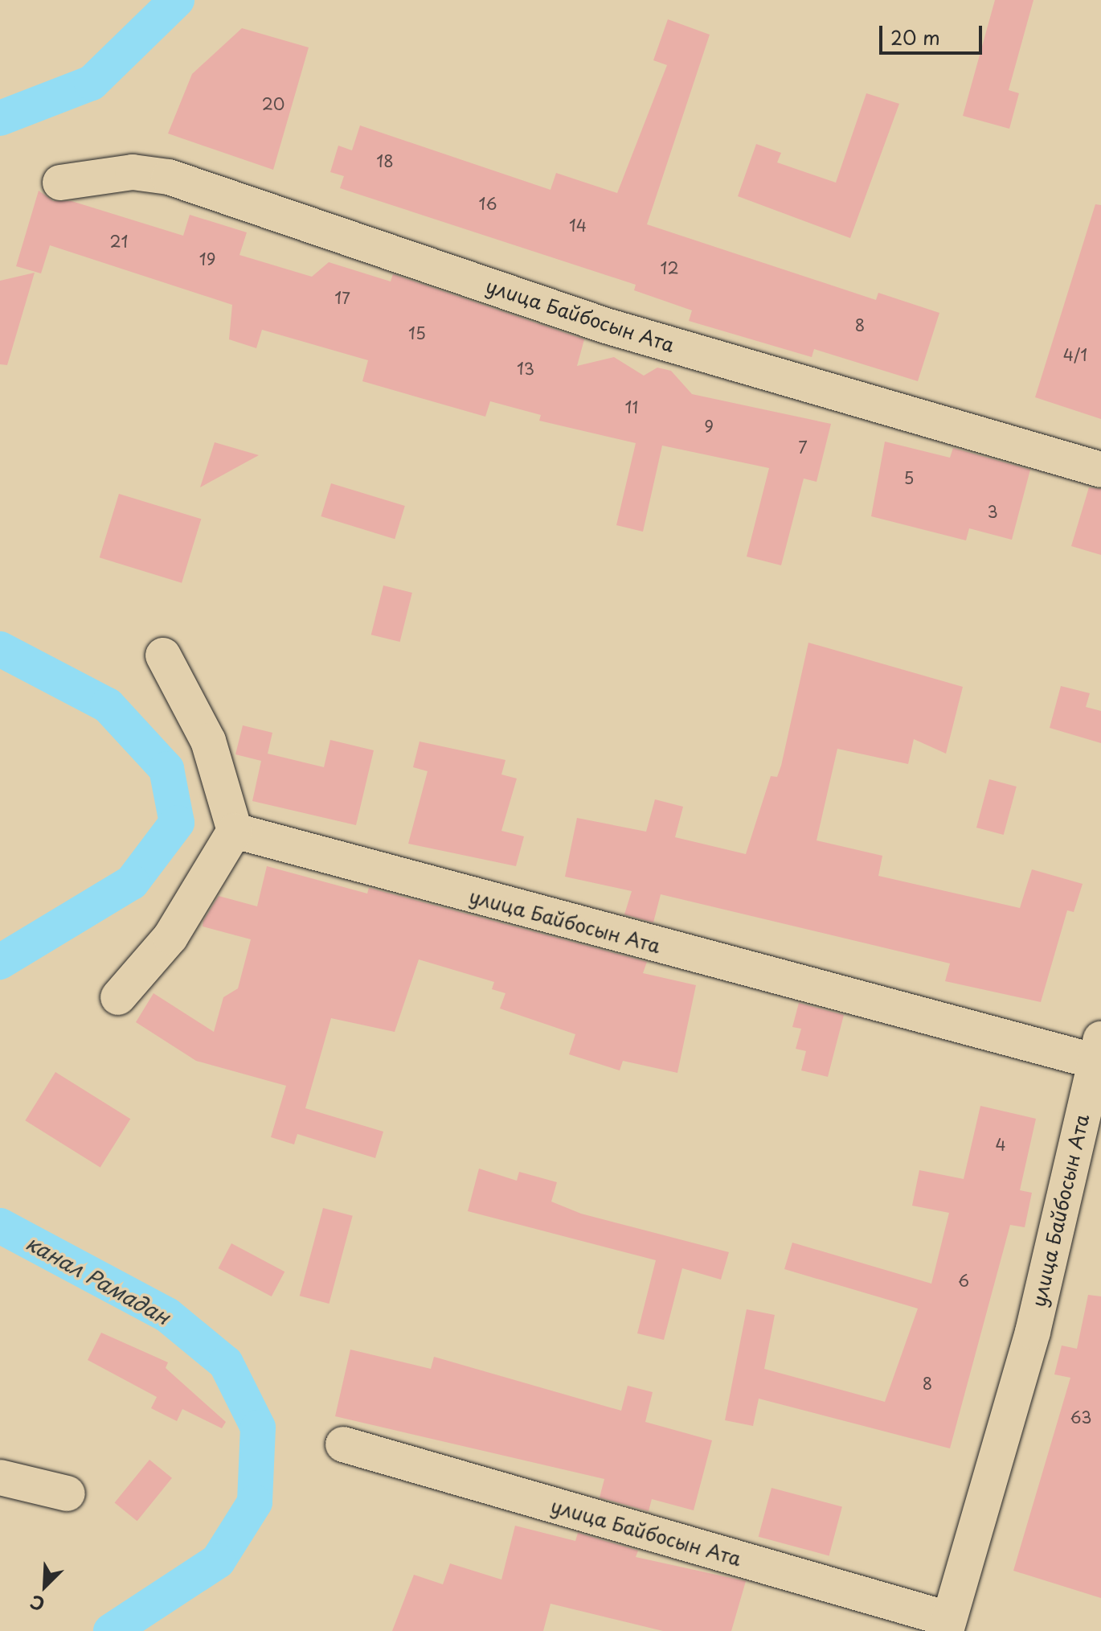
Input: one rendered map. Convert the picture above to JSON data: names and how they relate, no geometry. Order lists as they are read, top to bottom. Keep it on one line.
{"streets":{"street":["улица Байбосын Ата"]},"water":["канал Рамадан"],"house_numbers":["20","18","16","14","21","19","12","17","8","15","4/1","13","11","9","7","5","3","4","6","8","63"],"scale_bar":"20 m","north":"bottom left"}
